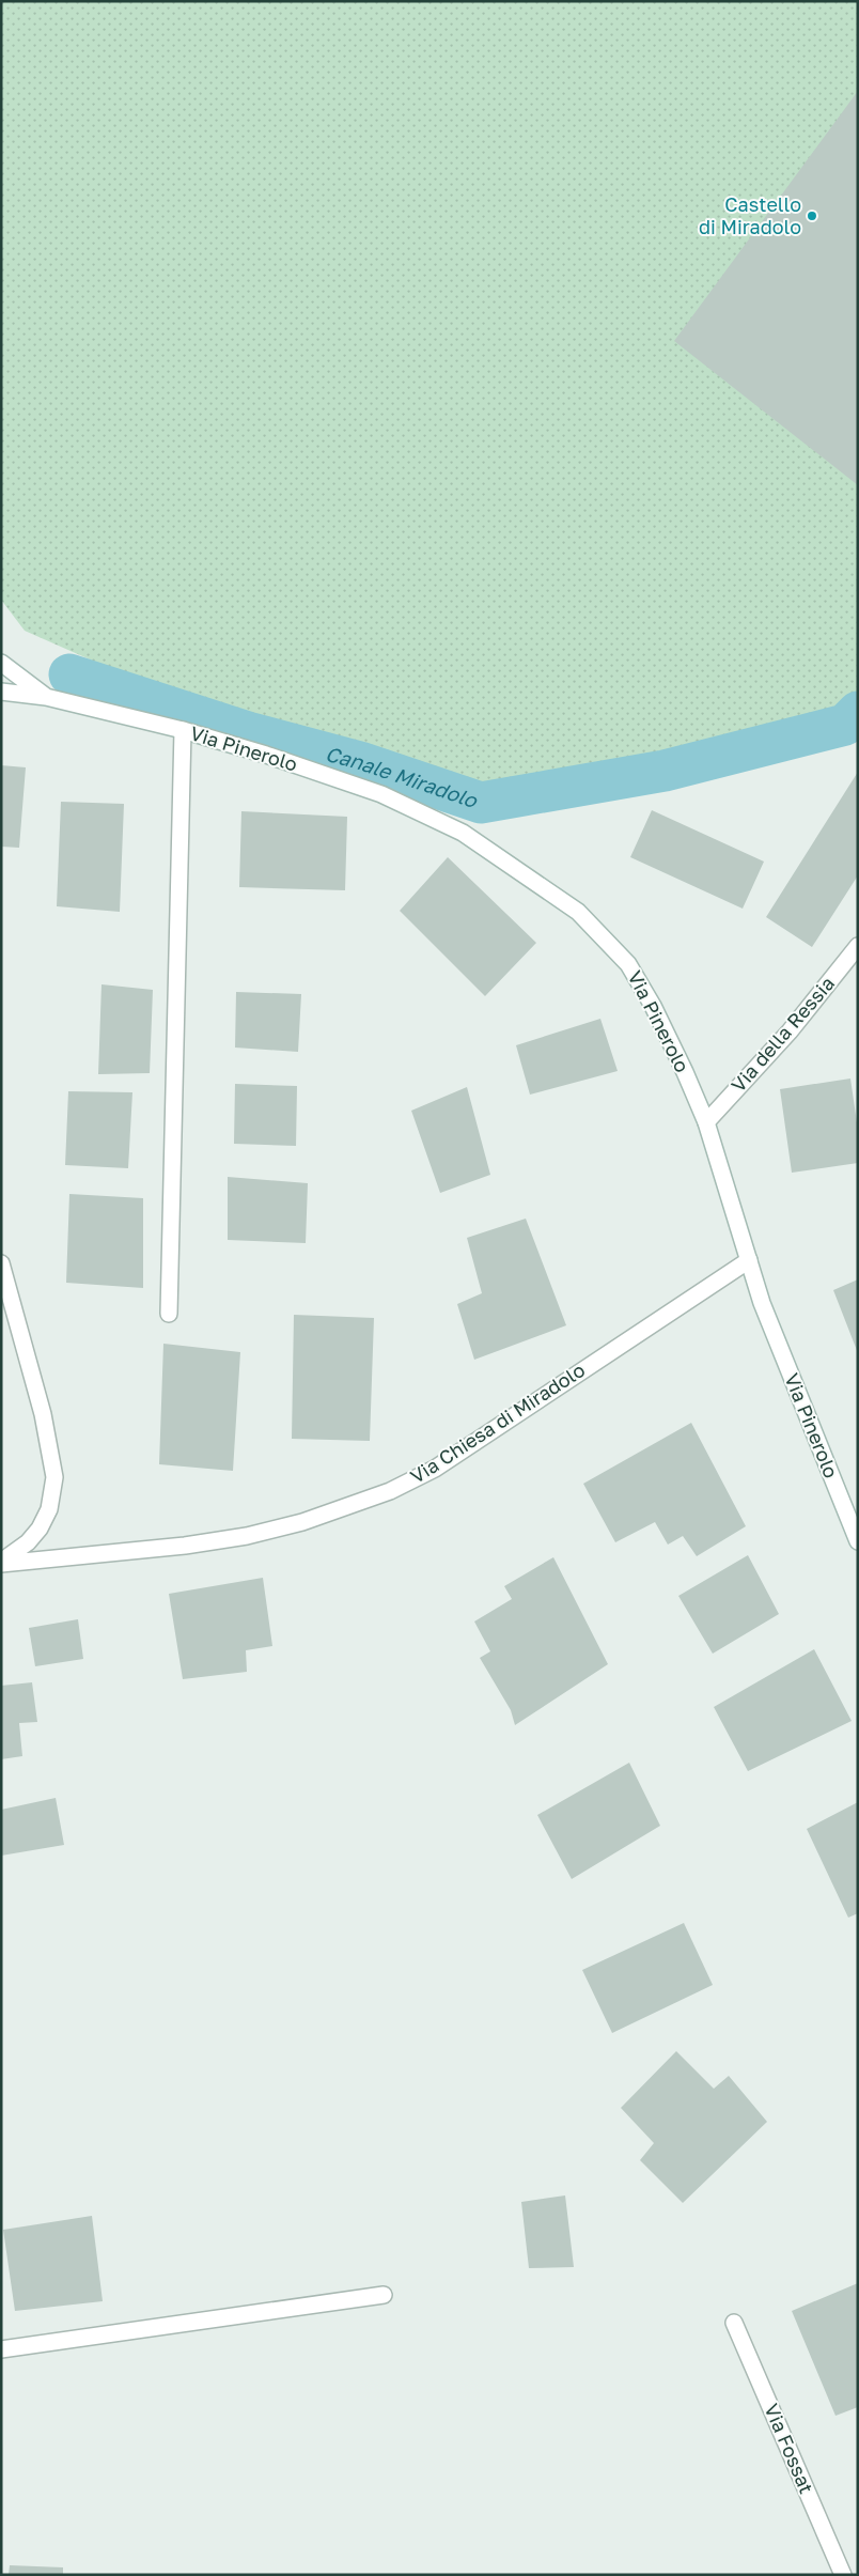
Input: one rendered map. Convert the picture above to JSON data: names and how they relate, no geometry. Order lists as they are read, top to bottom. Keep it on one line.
{"streets":{"street":["Via Pinerolo","Via della Ressia","Via Chiesa di Miradolo","Via Fossat"]},"crossings":[["Via Pinerolo","Via della Ressia"],["Via Pinerolo","Via Chiesa di Miradolo"]],"water":["Canale Miradolo"],"places":["Castello di Miradolo"]}
